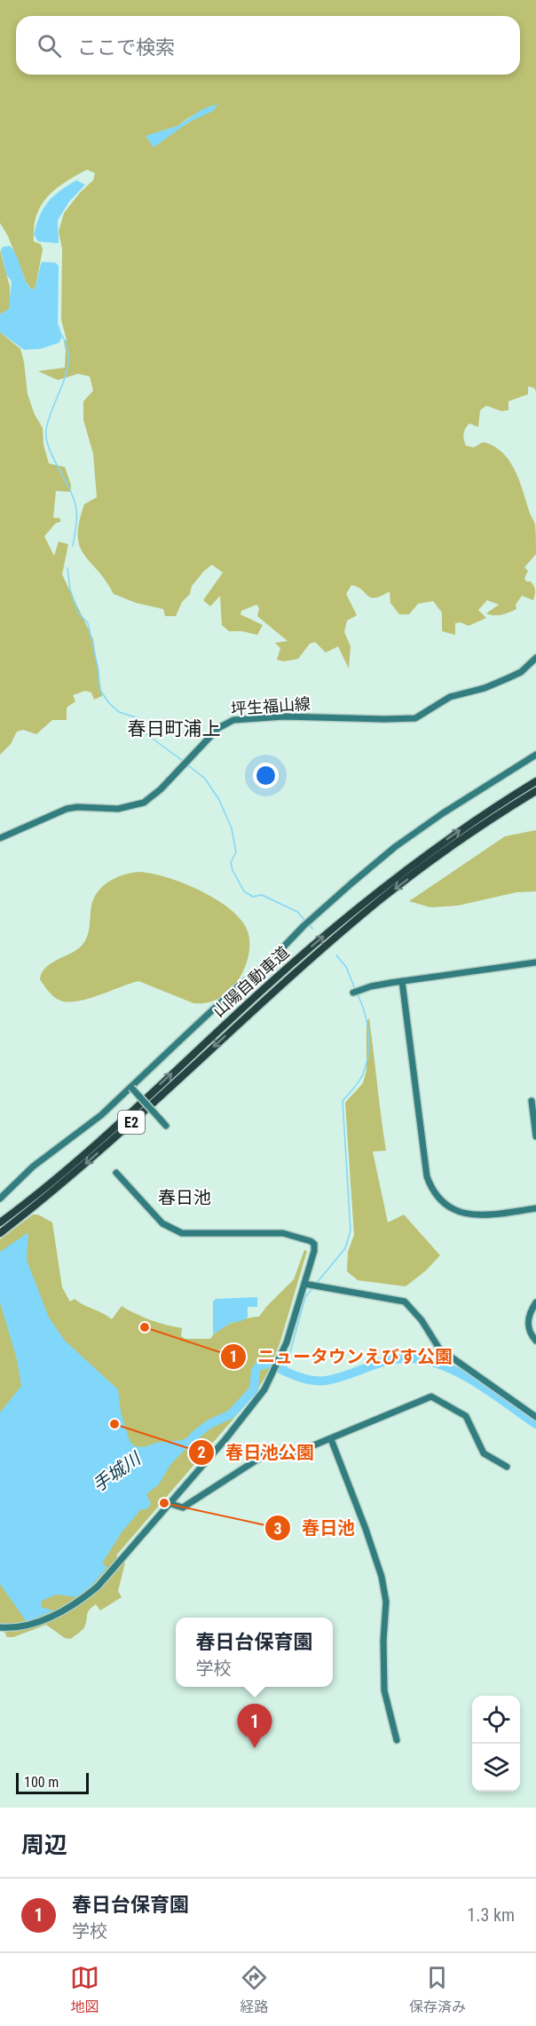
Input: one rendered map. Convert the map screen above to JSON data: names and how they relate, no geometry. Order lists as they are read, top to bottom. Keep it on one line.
{"streets":{"highway":["山陽自動車道","E2"],"street":["坪生福山線"]},"districts":["春日町浦上","春日池"],"water":["手城川"],"places":["ニュータウンえびす公園","春日池公園","春日池"],"scale_bar":"100 m","page":{"search":"ここで検索","popup":["春日台保育園","学校"],"pins":"1","scale":"100 m","heading":"周辺","list":[{"mark":"1","name":"春日台保育園","note":"学校","value":"1.3 km"}],"nav":["地図","経路","保存済み"]}}
